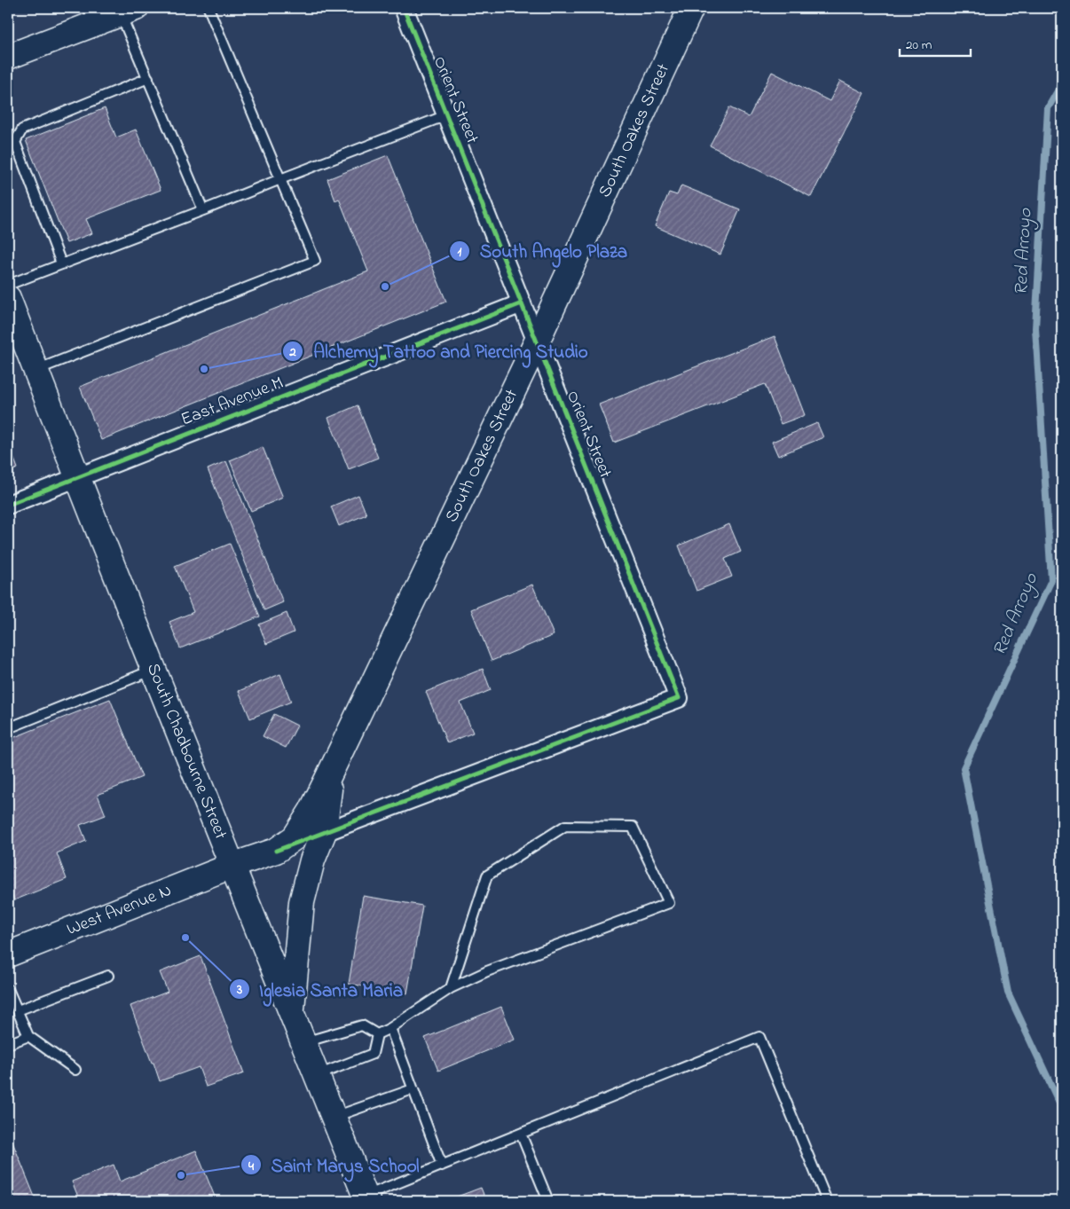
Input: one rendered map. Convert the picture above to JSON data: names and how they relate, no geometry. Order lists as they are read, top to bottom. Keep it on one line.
{"streets":{"main road":["South Oakes Street","South Chadbourne Street","West Avenue N"],"street":["Orient Street","East Avenue M"]},"crossings":[["Orient Street","South Oakes Street"],["Orient Street","East Avenue M"],["South Oakes Street","South Chadbourne Street"],["South Oakes Street","West Avenue N"],["East Avenue M","South Chadbourne Street"],["South Chadbourne Street","West Avenue N"]],"water":["Red Arroyo"],"places":["South Angelo Plaza","Alchemy Tattoo and Piercing Studio","Iglesia Santa Maria","Saint Marys School"],"scale_bar":"20 m"}
